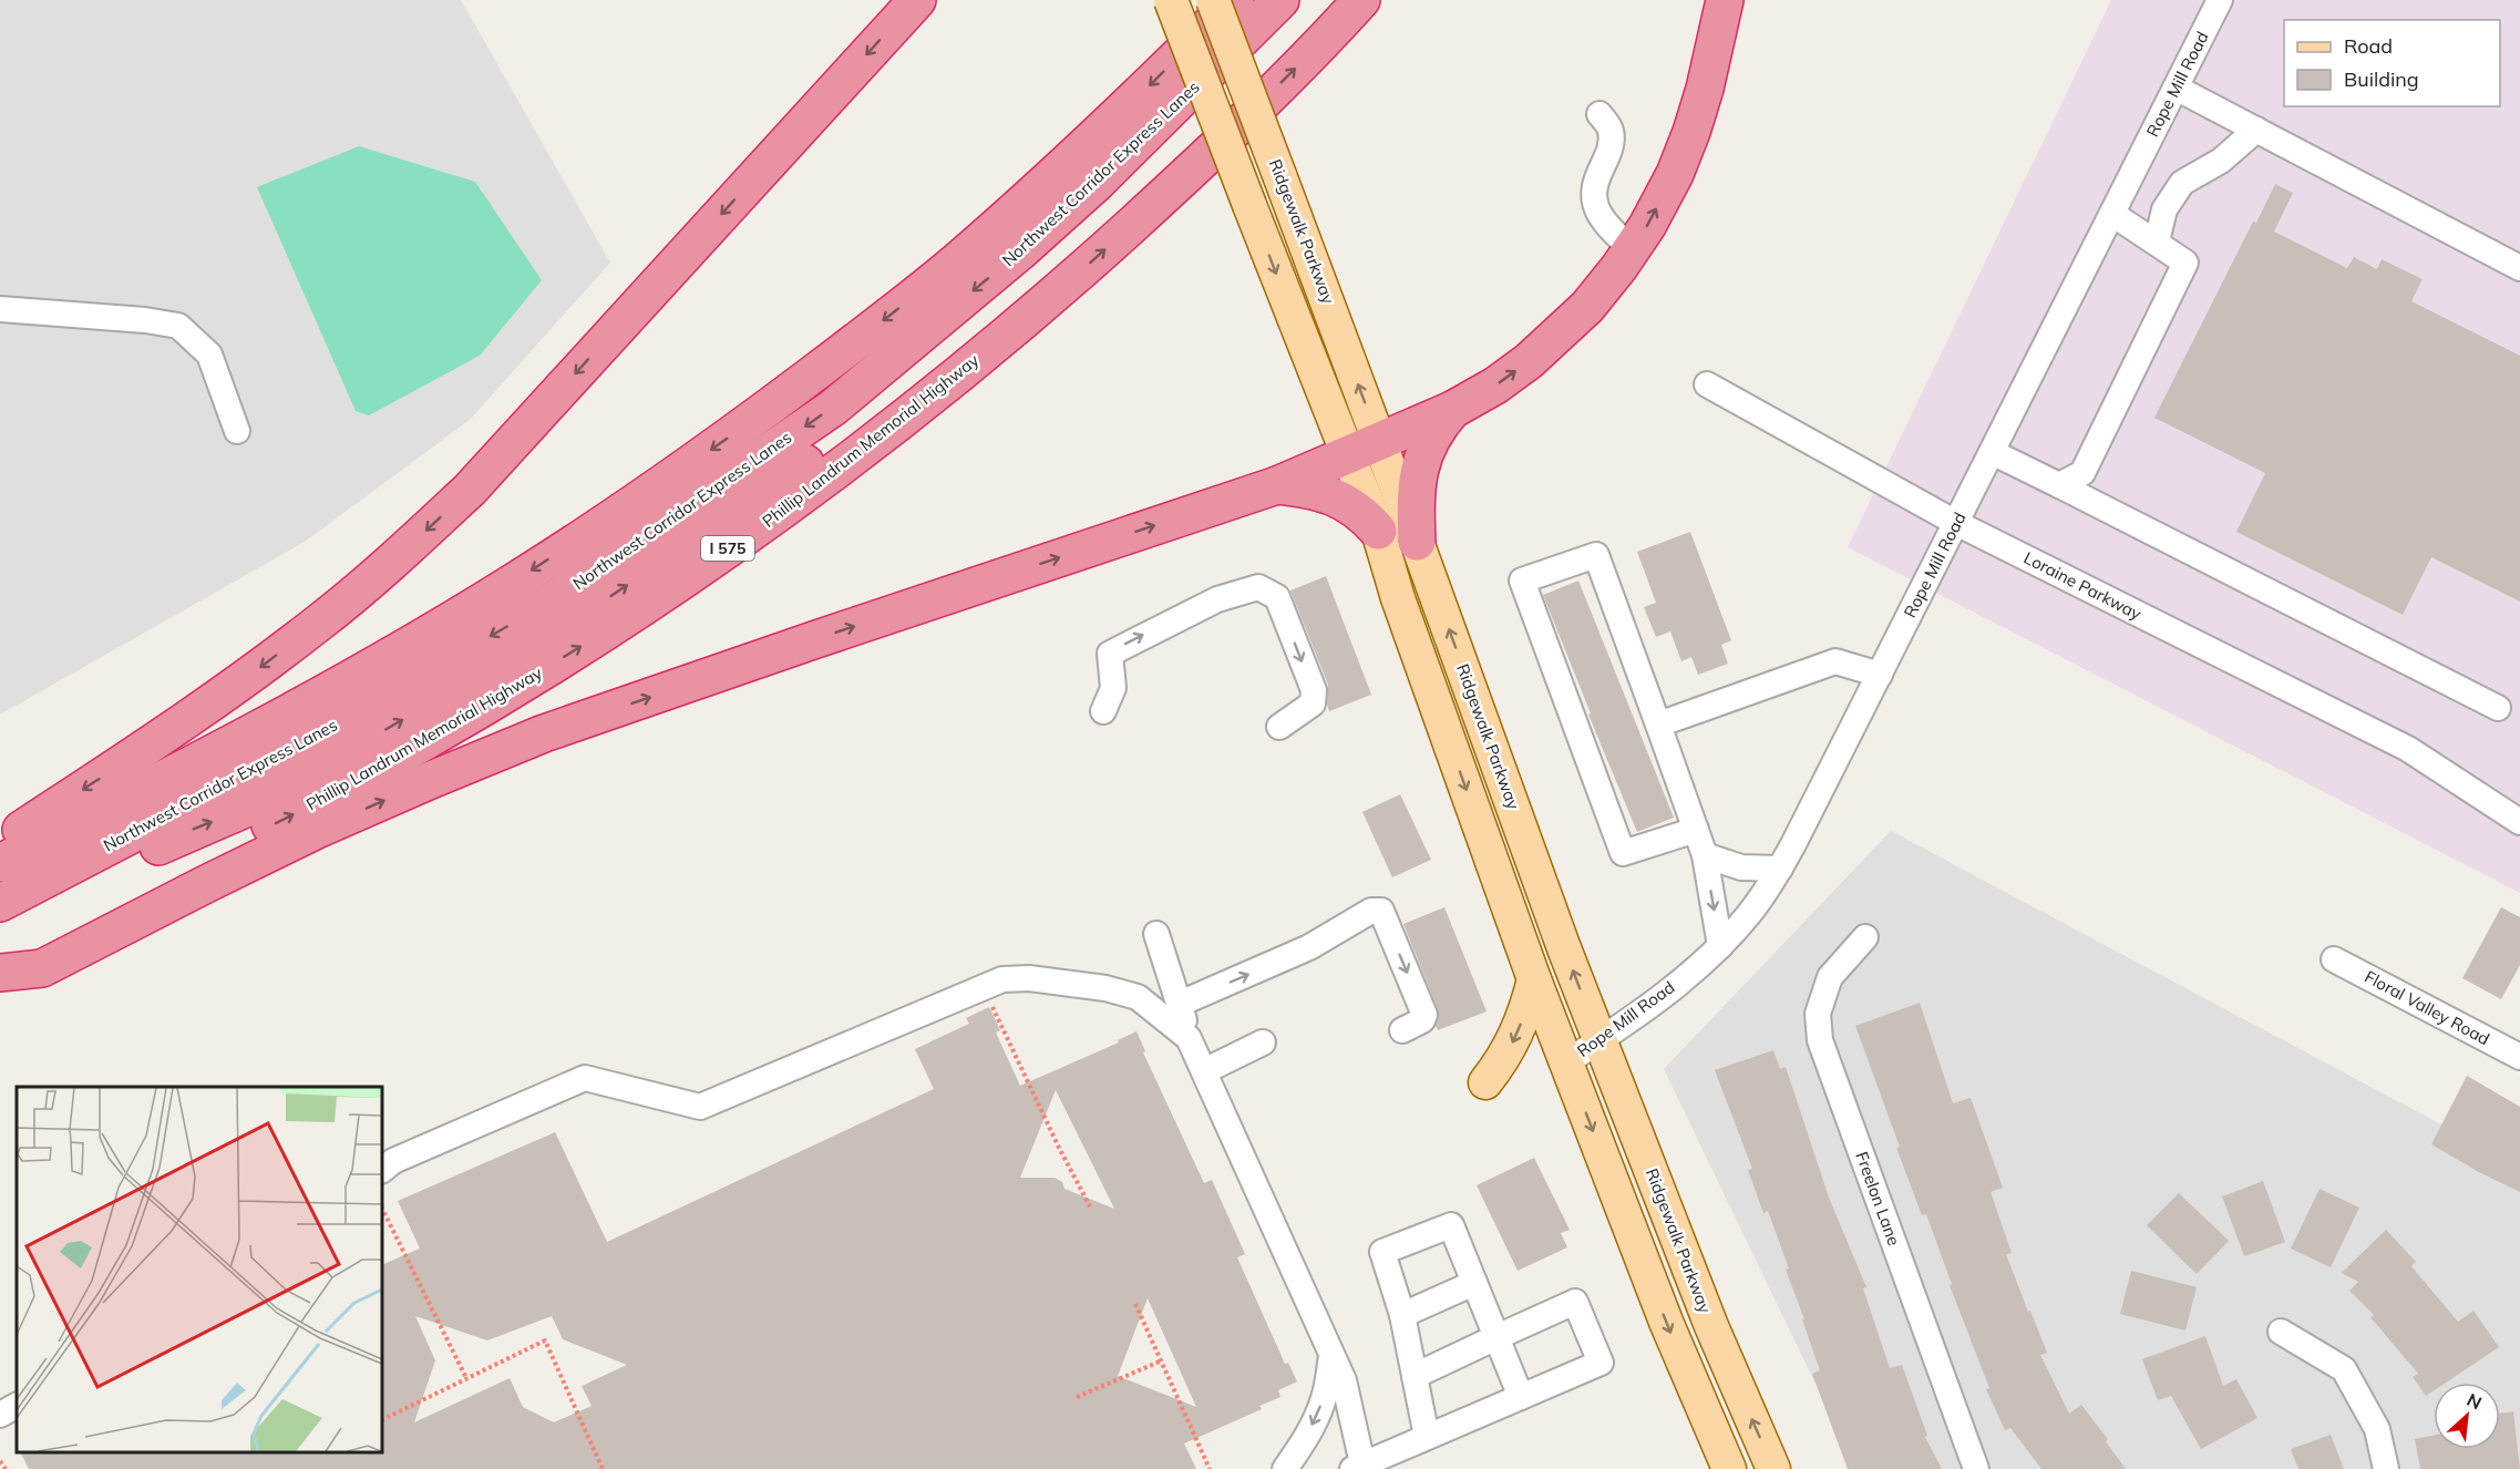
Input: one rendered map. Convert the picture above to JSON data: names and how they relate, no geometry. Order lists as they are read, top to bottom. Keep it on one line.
{"streets":{"highway":["Northwest Corridor Express Lanes","Phillip Landrum Memorial Highway","I 575"],"main road":["Ridgewalk Parkway"],"street":["Rope Mill Road","Loraine Parkway","Floral Valley Road","Freelon Lane"]},"crossings":[["Rope Mill Road","Ridgewalk Parkway"],["Rope Mill Road","Loraine Parkway"]],"legend":["Road","Building"],"north":"top right"}
